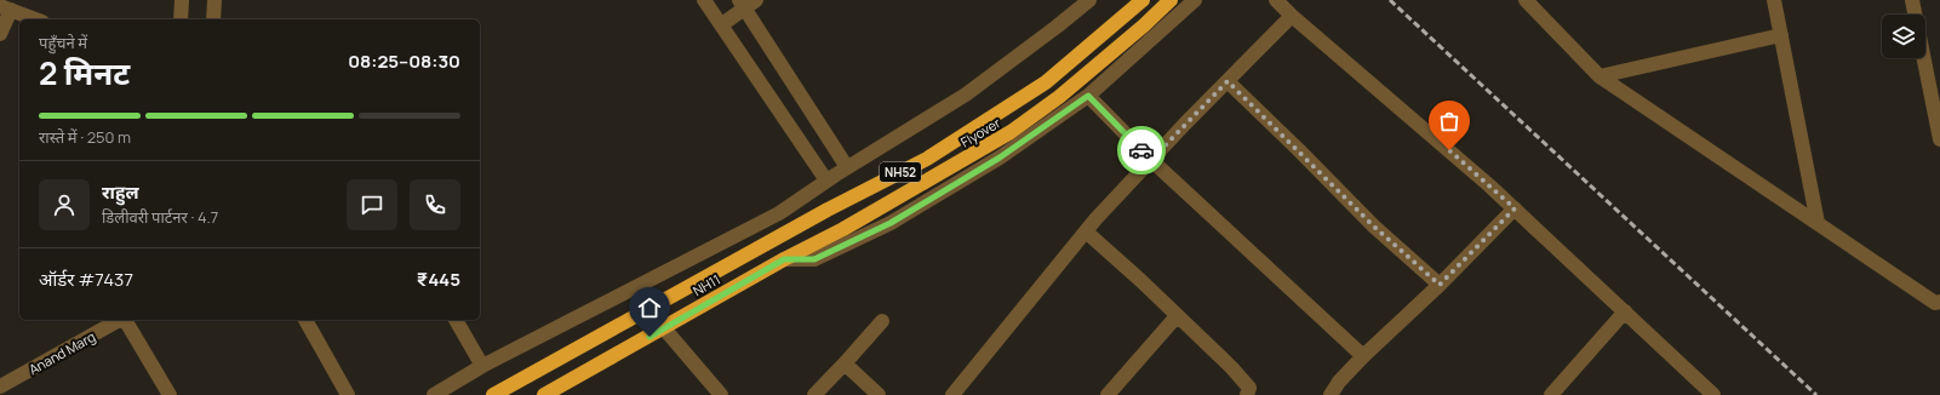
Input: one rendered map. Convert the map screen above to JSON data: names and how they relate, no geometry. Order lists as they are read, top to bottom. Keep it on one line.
{"streets":{"highway":["Flyover","NH52","NH11"],"street":["Anand Marg"]},"crossings":[["Flyover","NH52"],["Flyover","NH11"]],"page":{"heading":["2 मिनट","पहुँचने में","08:25–08:30"],"panel":["राहुल","डिलीवरी पार्टनर · 4.7","ऑर्डर #7437","₹445"],"bar":"रास्ते में · 250 m"}}
